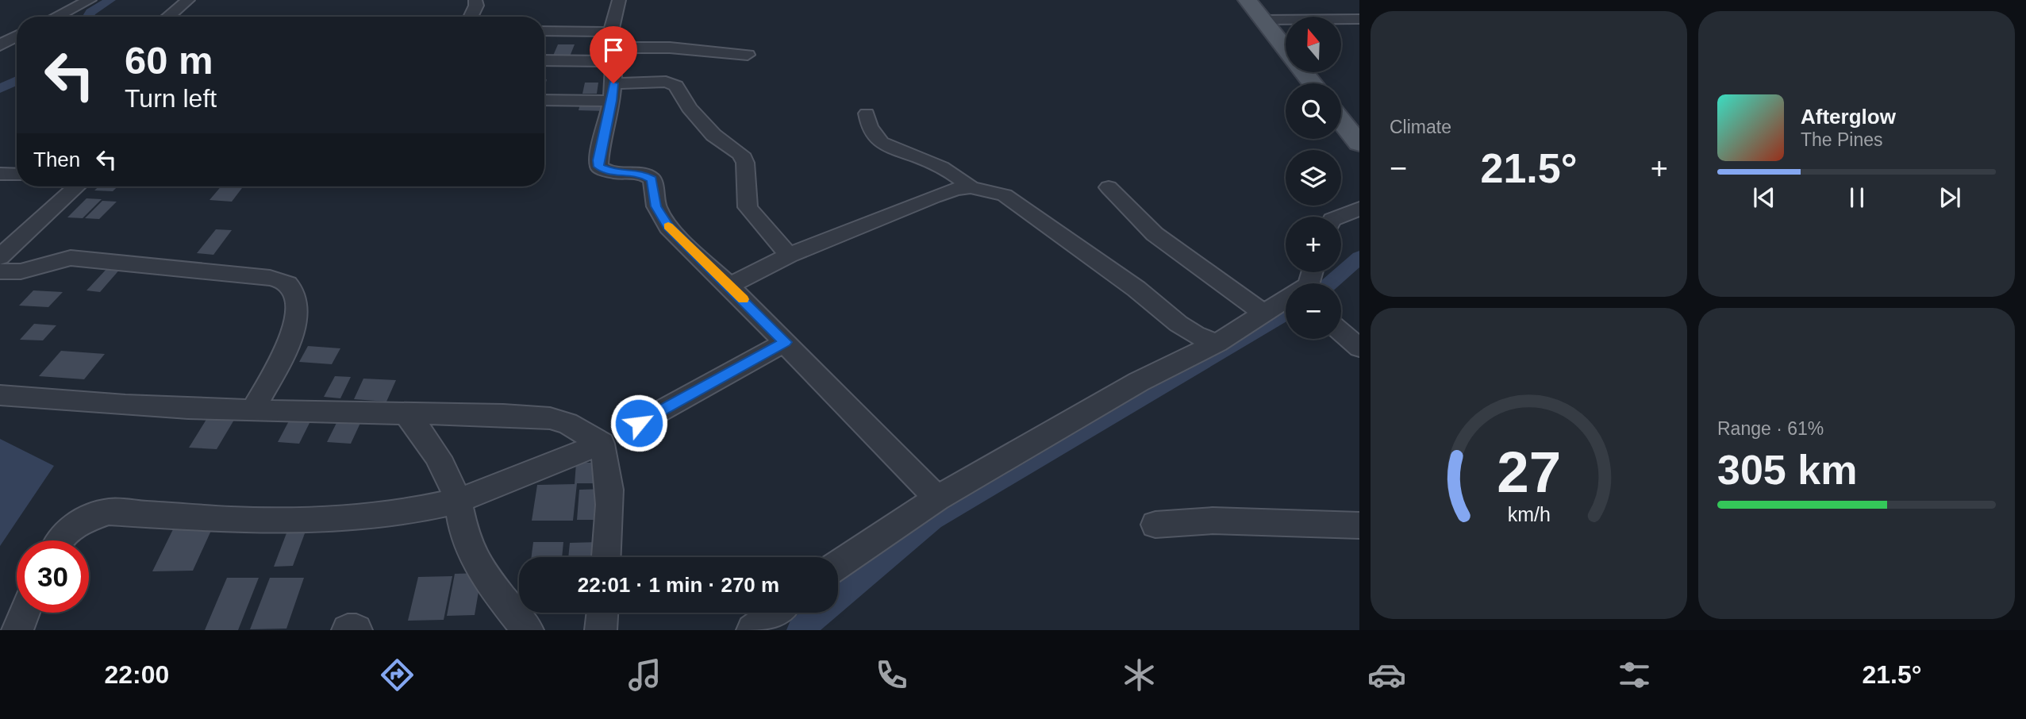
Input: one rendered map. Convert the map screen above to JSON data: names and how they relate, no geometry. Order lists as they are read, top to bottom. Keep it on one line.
{"north":"top","page":{"tile":["Climate",["Range · 61%","305 km"]],"map_buttons":["+","−"],"turn":["60 m","Turn left"],"song":["Afterglow","The Pines"],"then":"Then","heat":["−","21.5°","+"],"limit":"30","trip":"22:01 · 1 min · 270 m","tabs":["22:00","21.5°"],"gauge":["27","km/h"]}}
